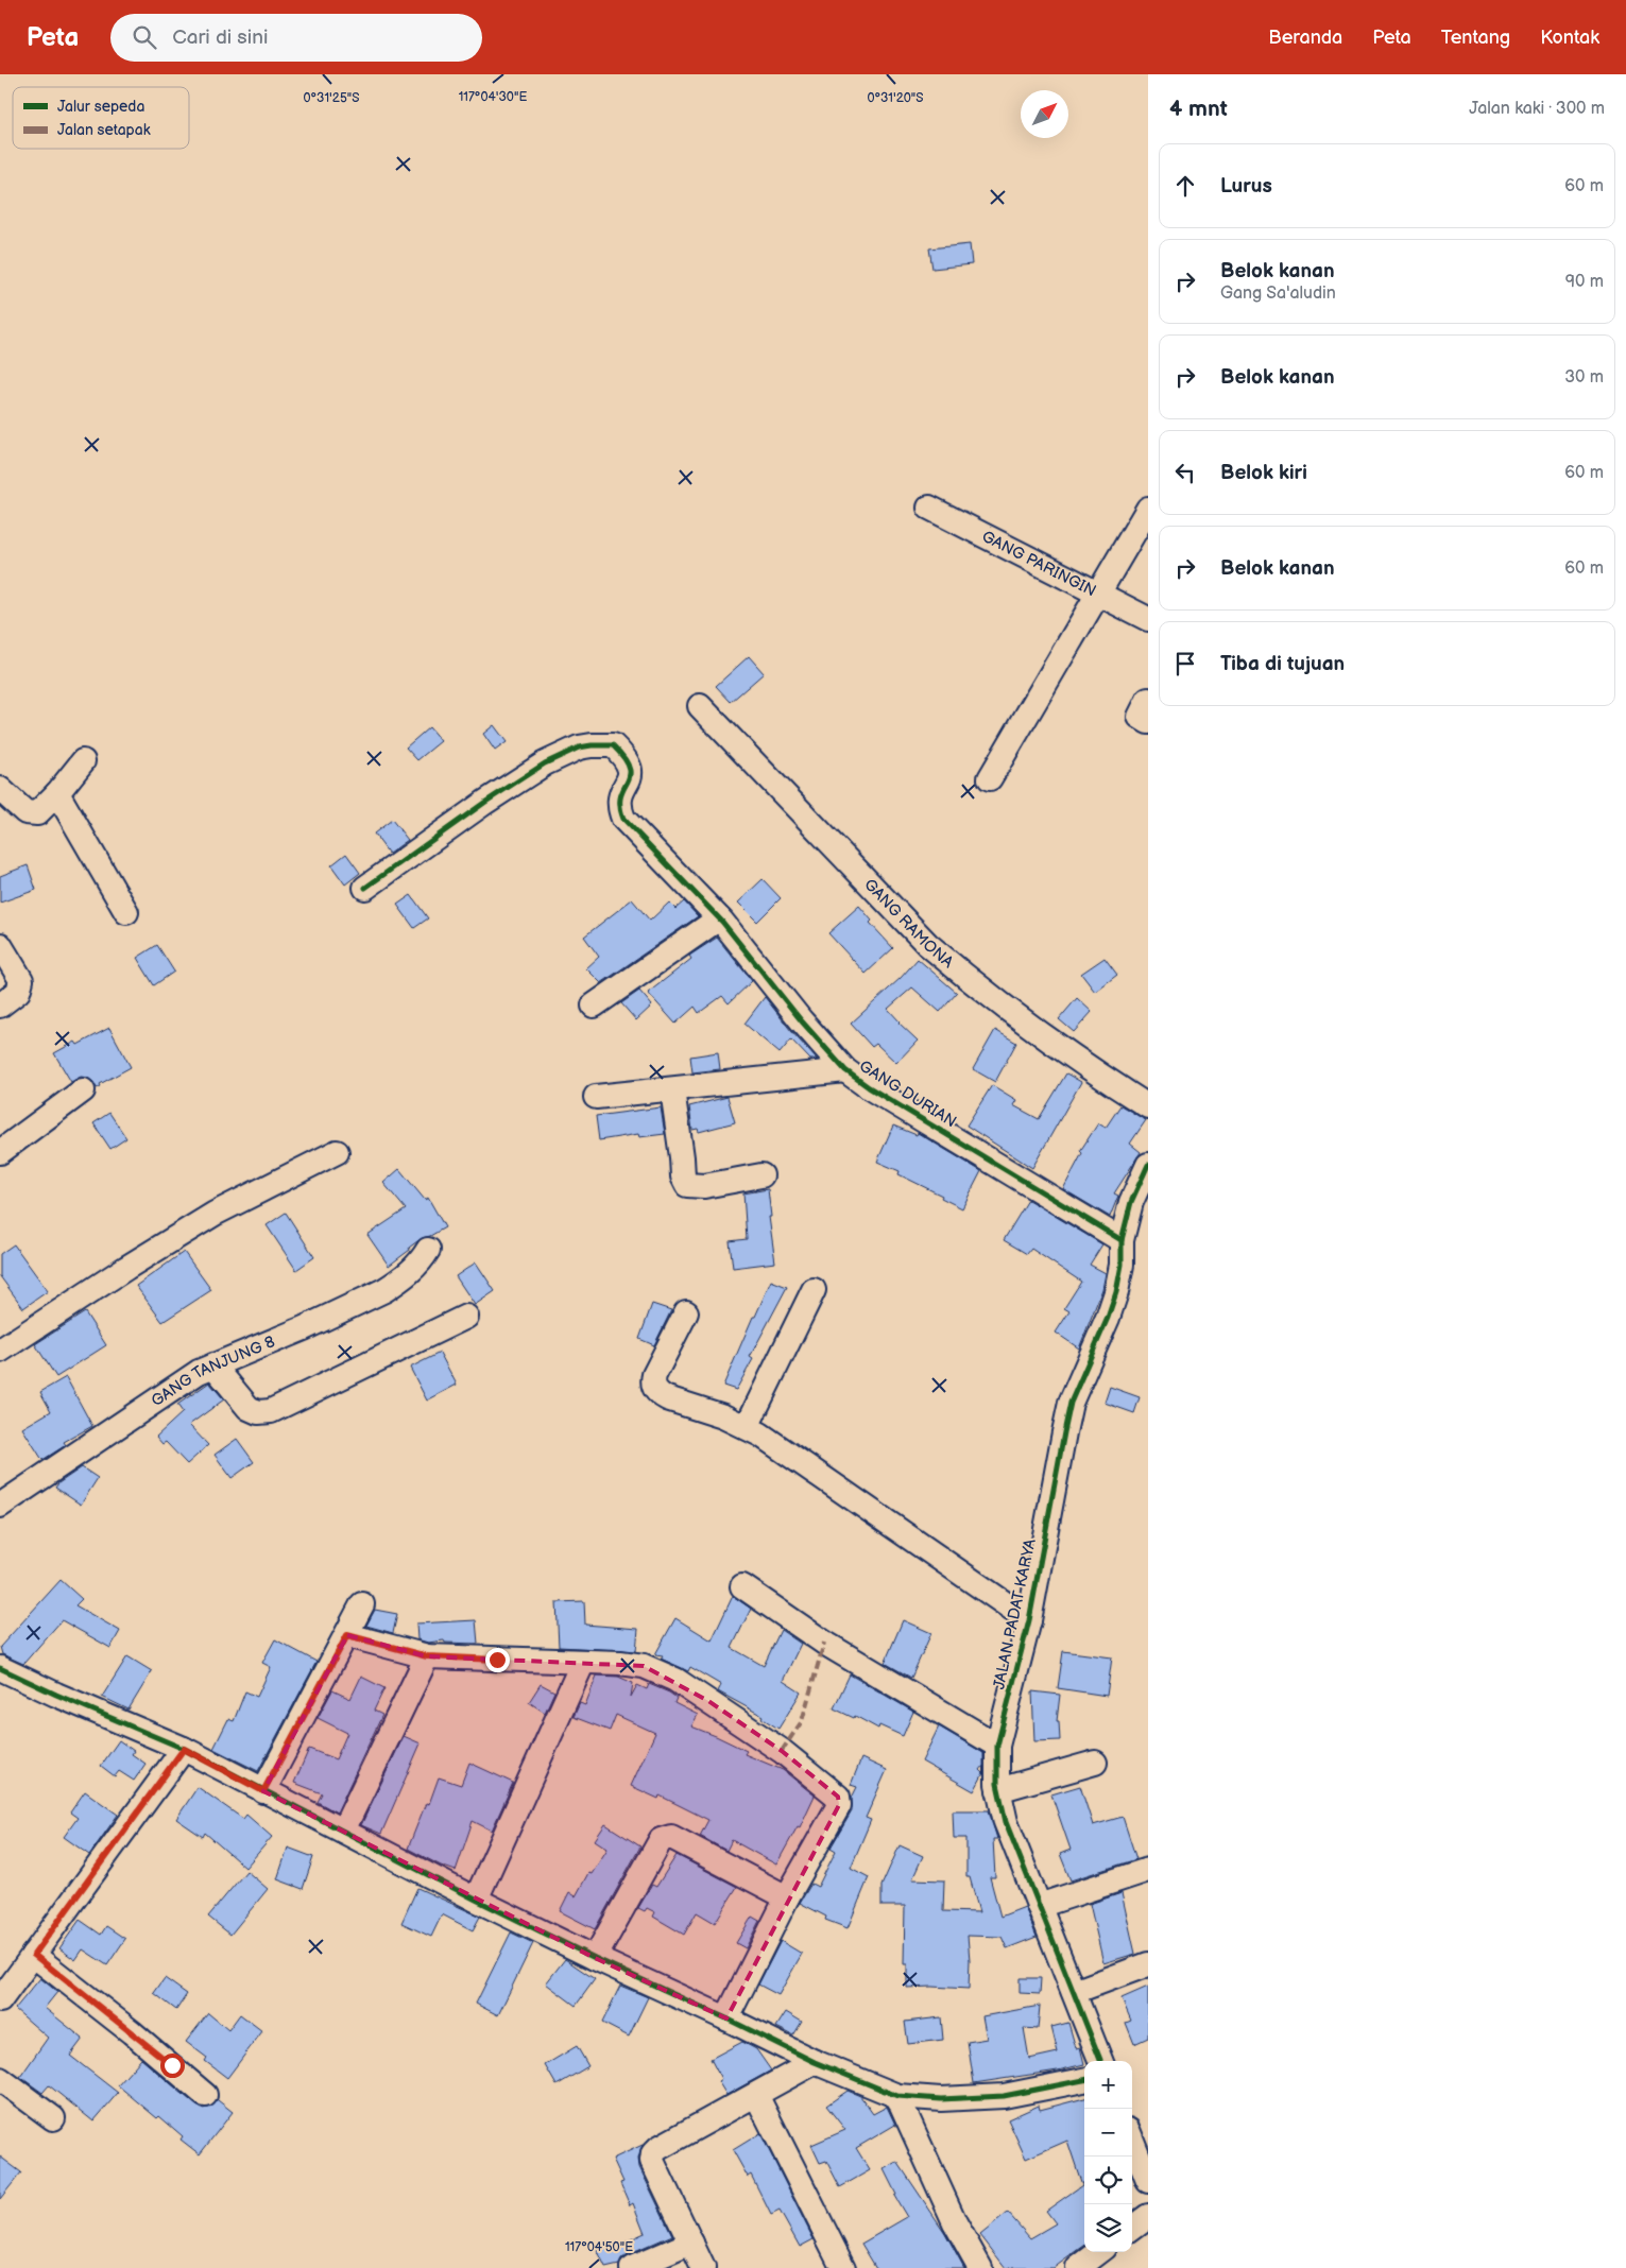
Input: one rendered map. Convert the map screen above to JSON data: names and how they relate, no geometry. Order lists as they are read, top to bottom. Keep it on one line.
{"streets":{"street":["GANG PARINGIN","GANG RAMONA","GANG DURIAN","GANG TANJUNG 8","JALAN PADAT KARYA"]},"crossings":[["GANG DURIAN","JALAN PADAT KARYA"]],"legend":["Jalur sepeda","Jalan setapak"],"north":"top right","page":{"header":"Peta","search":"Cari di sini","nav":["Beranda","Peta","Tentang","Kontak"],"heading":["4 mnt","Jalan kaki · 300 m"],"list":[["Lurus","60 m"],["Belok kanan","Gang Sa'aludin","90 m"],["Belok kanan","30 m"],["Belok kiri","60 m"],["Belok kanan","60 m"],"Tiba di tujuan"],"map_buttons":["+","−"]},"coordinates":["117°04'30\"E","0°31'25\"S","0°31'20\"S","117°04'50\"E"]}
